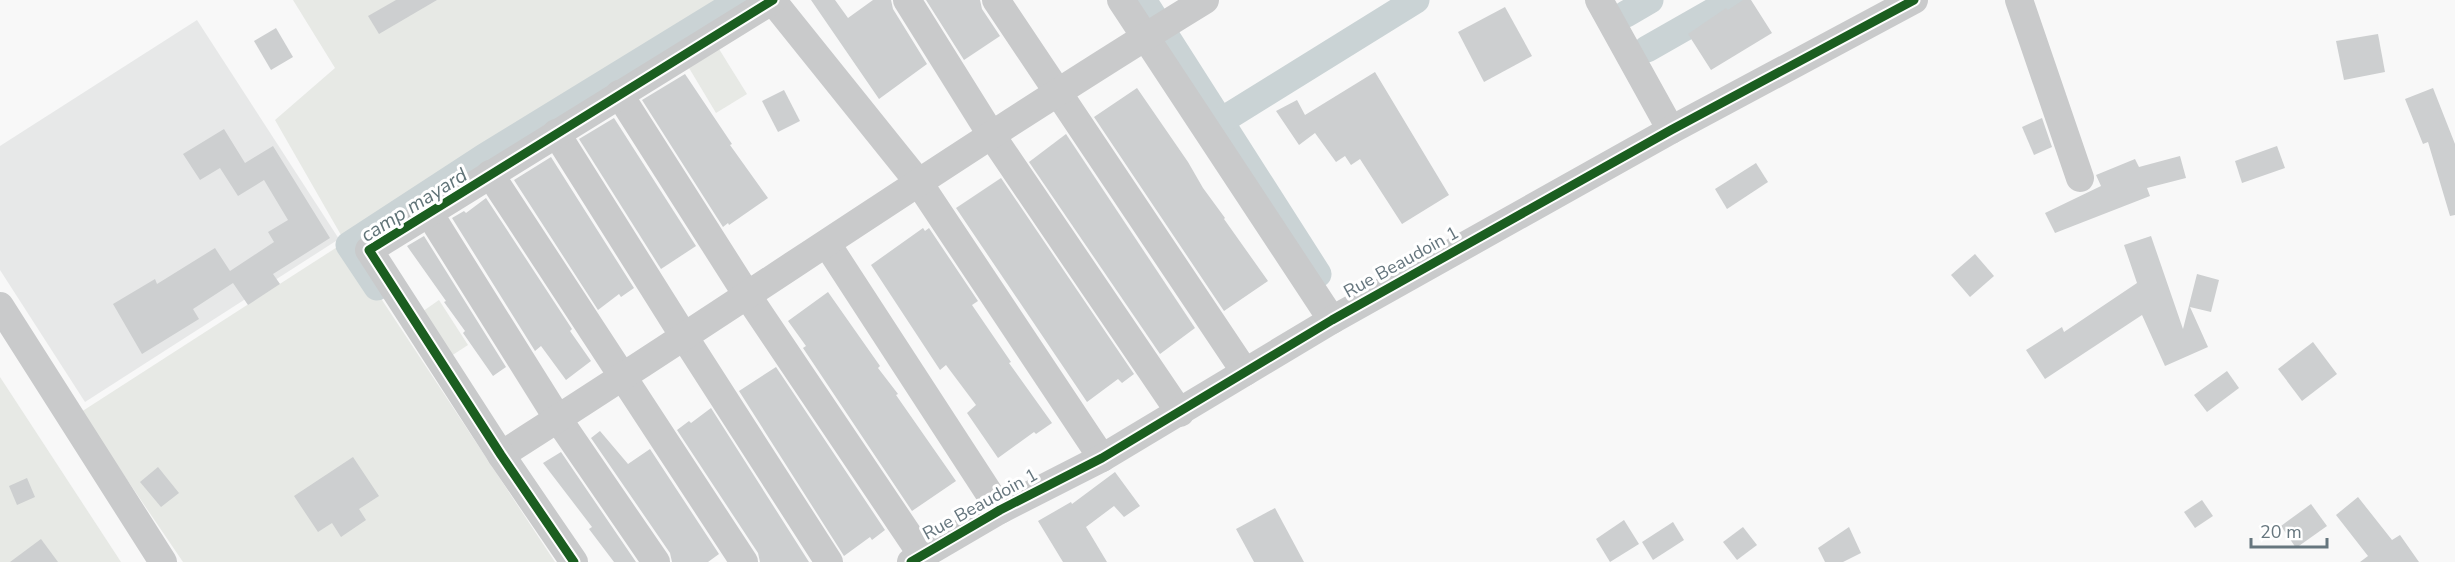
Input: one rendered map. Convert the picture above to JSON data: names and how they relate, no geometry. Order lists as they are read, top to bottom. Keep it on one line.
{"streets":{"street":["Rue Beaudoin 1"]},"water":["camp mayard"],"scale_bar":"20 m"}
